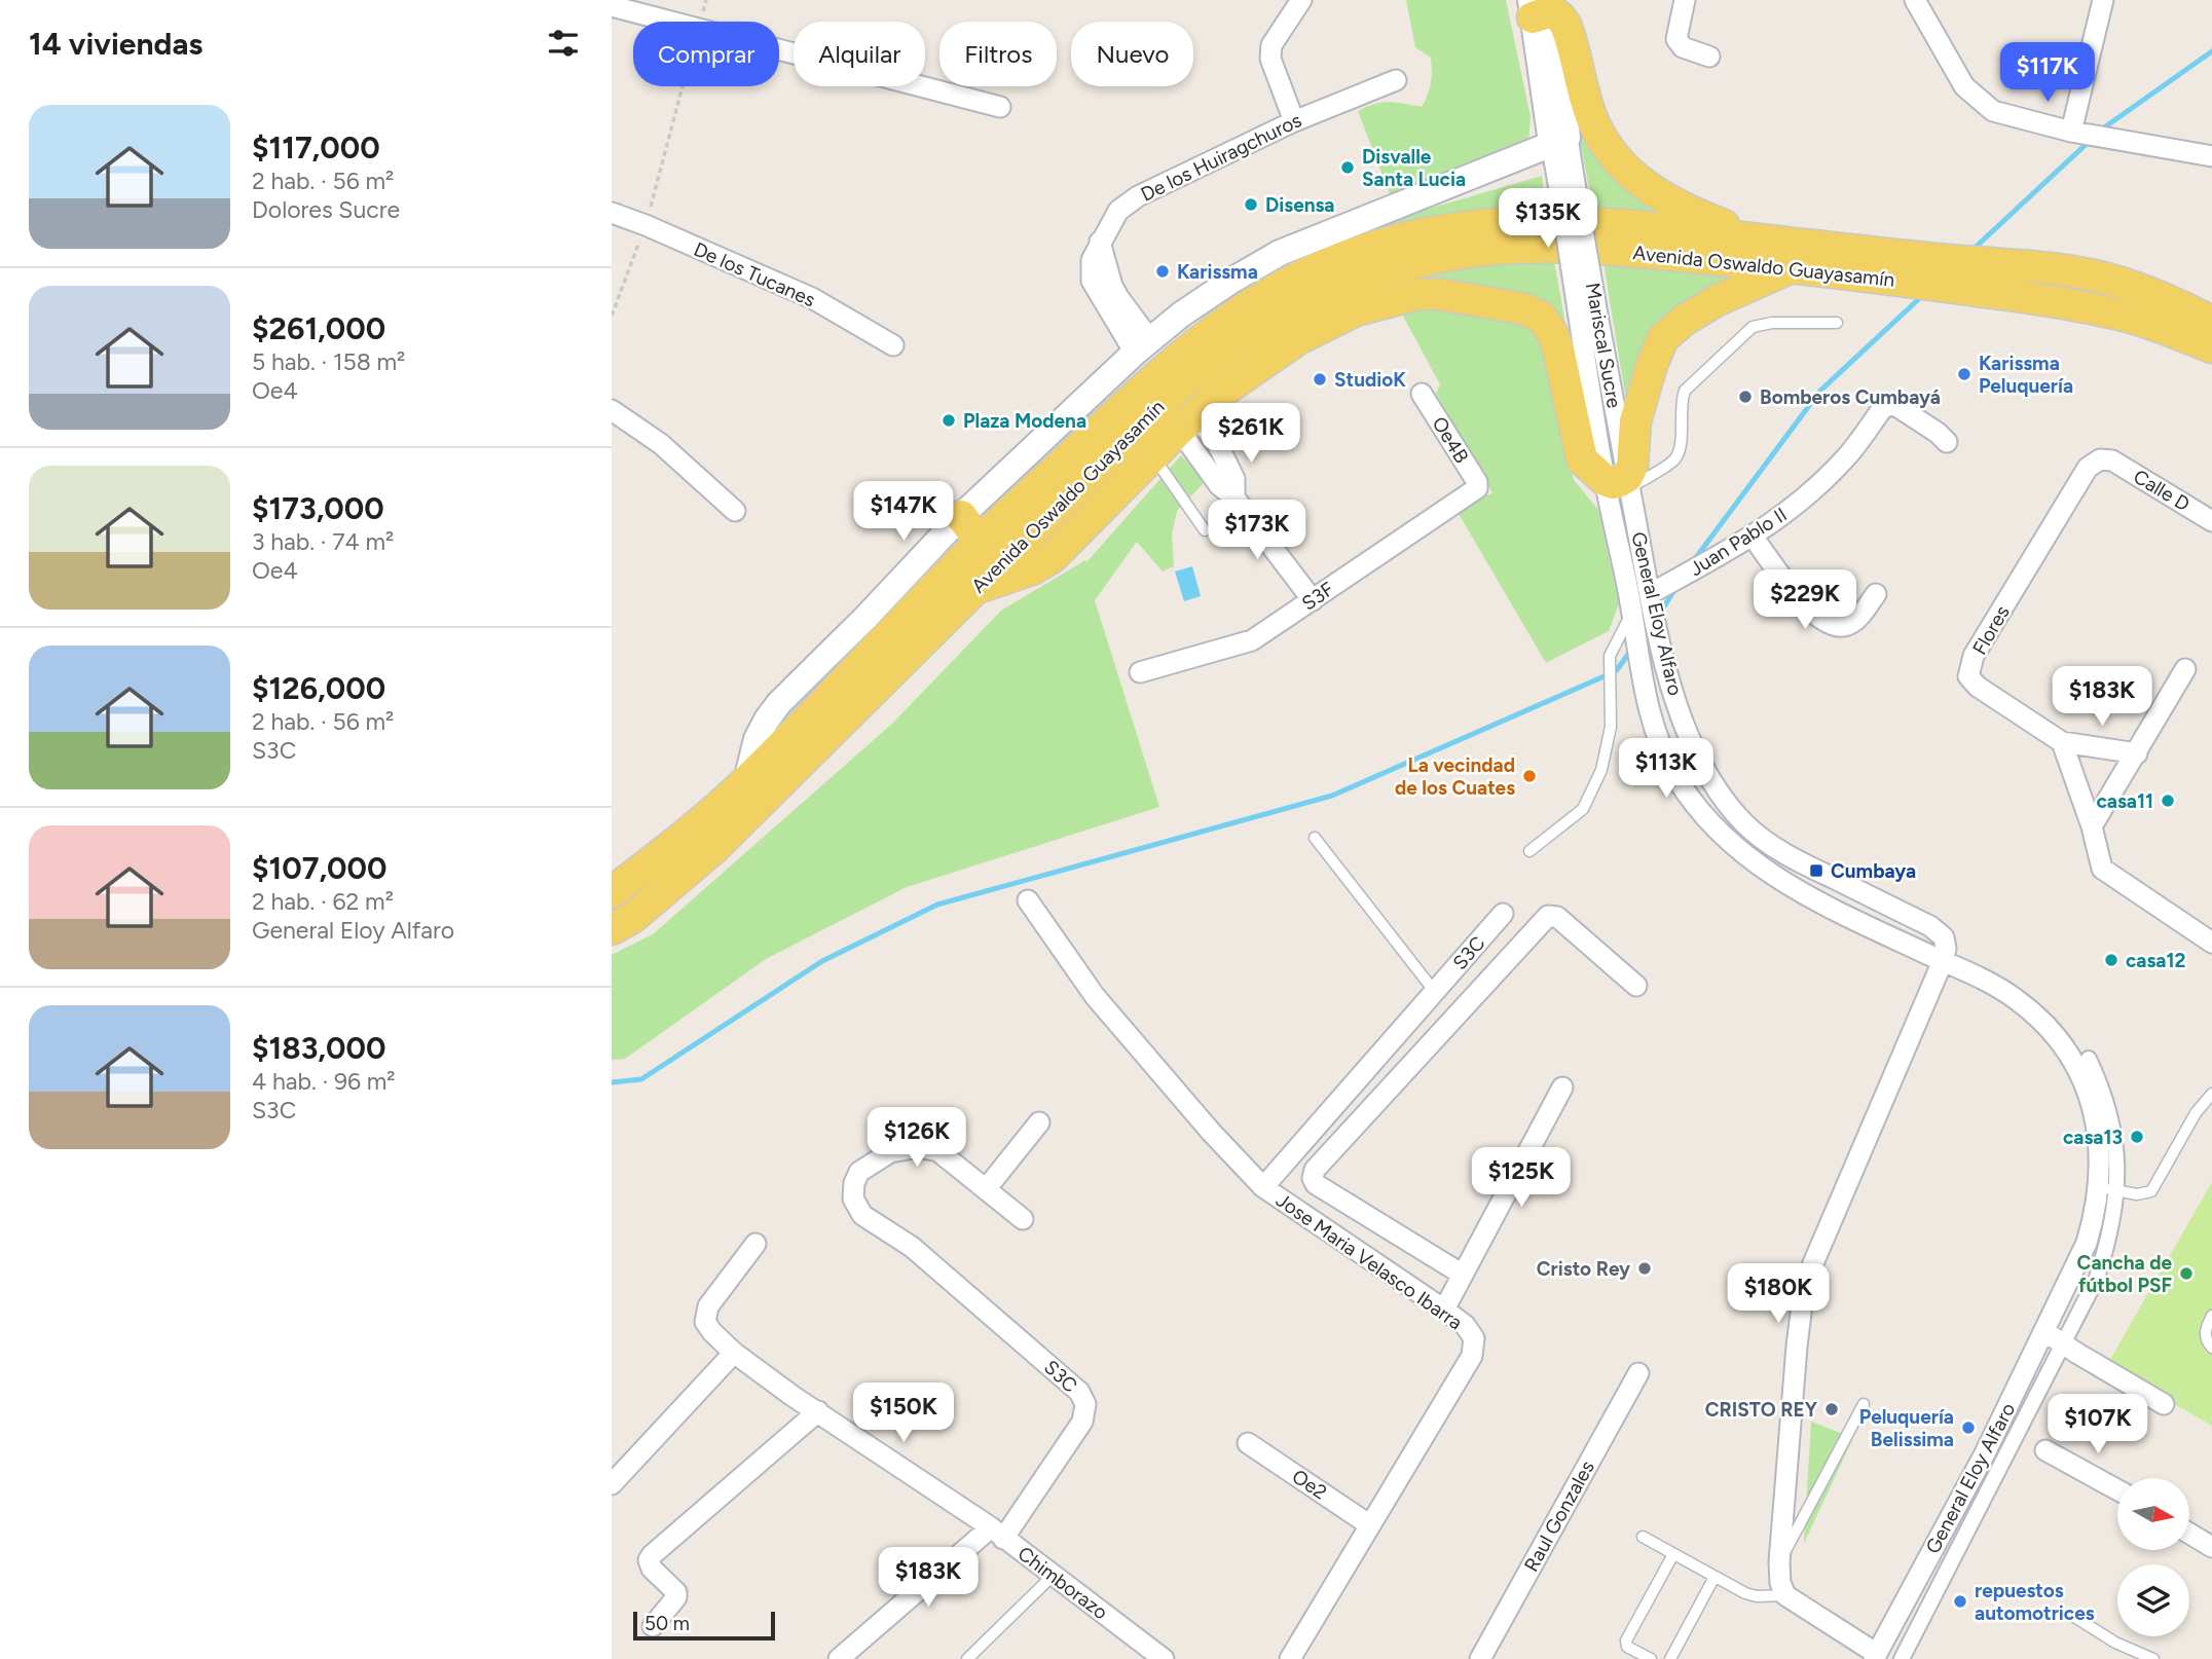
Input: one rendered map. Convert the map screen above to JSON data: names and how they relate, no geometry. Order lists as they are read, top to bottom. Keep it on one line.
{"streets":{"main road":["Avenida Oswaldo Guayasamín"],"street":["De los Huiragchuros","De los Tucanes","Mariscal Sucre","Oe4B","Calle D","Juan Pablo II","S3F","General Eloy Alfaro","Flores","S3C","Jose Maria Velasco Ibarra","Oe2","Raul Gonzales","Chimborazo"]},"crossings":[["Mariscal Sucre","General Eloy Alfaro"],["Oe4B","S3F"],["Calle D","Flores"],["Juan Pablo II","General Eloy Alfaro"],["S3C","Jose Maria Velasco Ibarra"],["S3C","Chimborazo"],["Jose Maria Velasco Ibarra","Oe2"]],"places":{"other":["Disvalle Santa Lucia","Disensa","Karissma","Karissma Peluquería","StudioK","Bomberos Cumbayá","Plaza Modena","La vecindad de los Cuates","casa11","casa12","casa13","Cristo Rey","Cancha de fútbol PSF","CRISTO REY","Peluquería Belissima","repuestos automotrices"],"transit":["Cumbaya"]},"scale_bar":"50 m","north":"right","page":{"heading":"14 viviendas","chip":["Comprar","Alquilar","Filtros","Nuevo"],"price":["$117K","$135K","$261K","$147K","$173K","$229K","$183K","$113K","$126K","$125K","$180K","$150K","$107K","$183K"],"list":[{"name":"$117,000","note":"2 hab. · 56 m² · Dolores Sucre"},{"name":"$261,000","note":"5 hab. · 158 m² · Oe4"},{"name":"$173,000","note":"3 hab. · 74 m² · Oe4"},{"name":"$126,000","note":"2 hab. · 56 m² · S3C"},{"name":"$107,000","note":"2 hab. · 62 m² · General Eloy Alfaro"},{"name":"$183,000","note":"4 hab. · 96 m² · S3C"}],"scale":"50 m"}}
